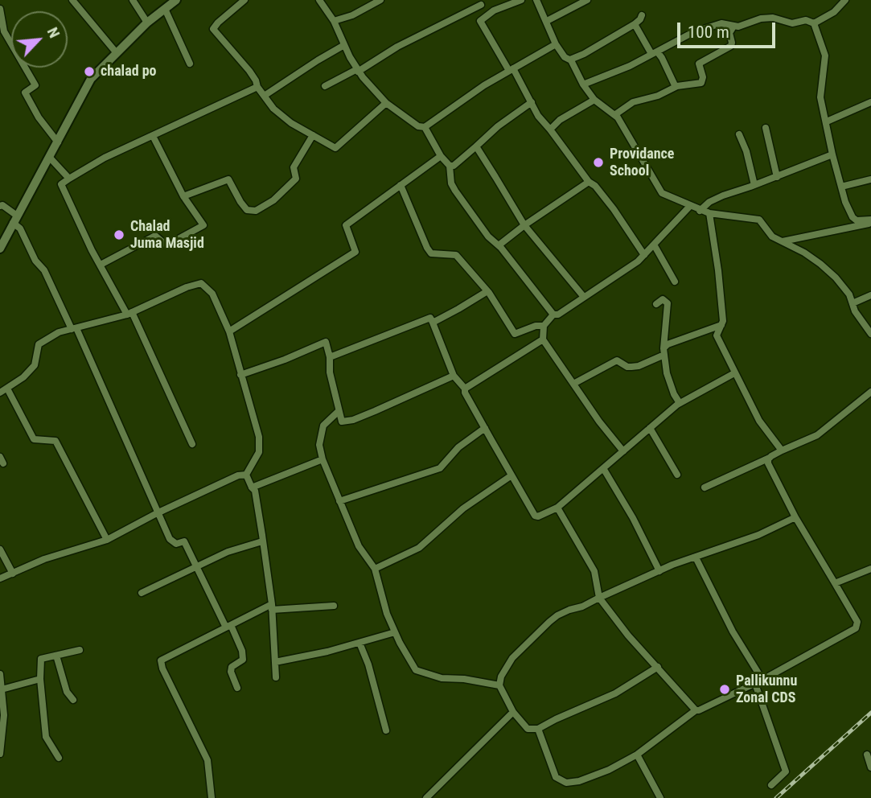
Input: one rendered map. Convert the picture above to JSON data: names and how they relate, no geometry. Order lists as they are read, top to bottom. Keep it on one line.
{"places":["chalad po","Providance School","Chalad Juma Masjid","Pallikunnu Zonal CDS"],"scale_bar":"100 m","north":"top right"}
